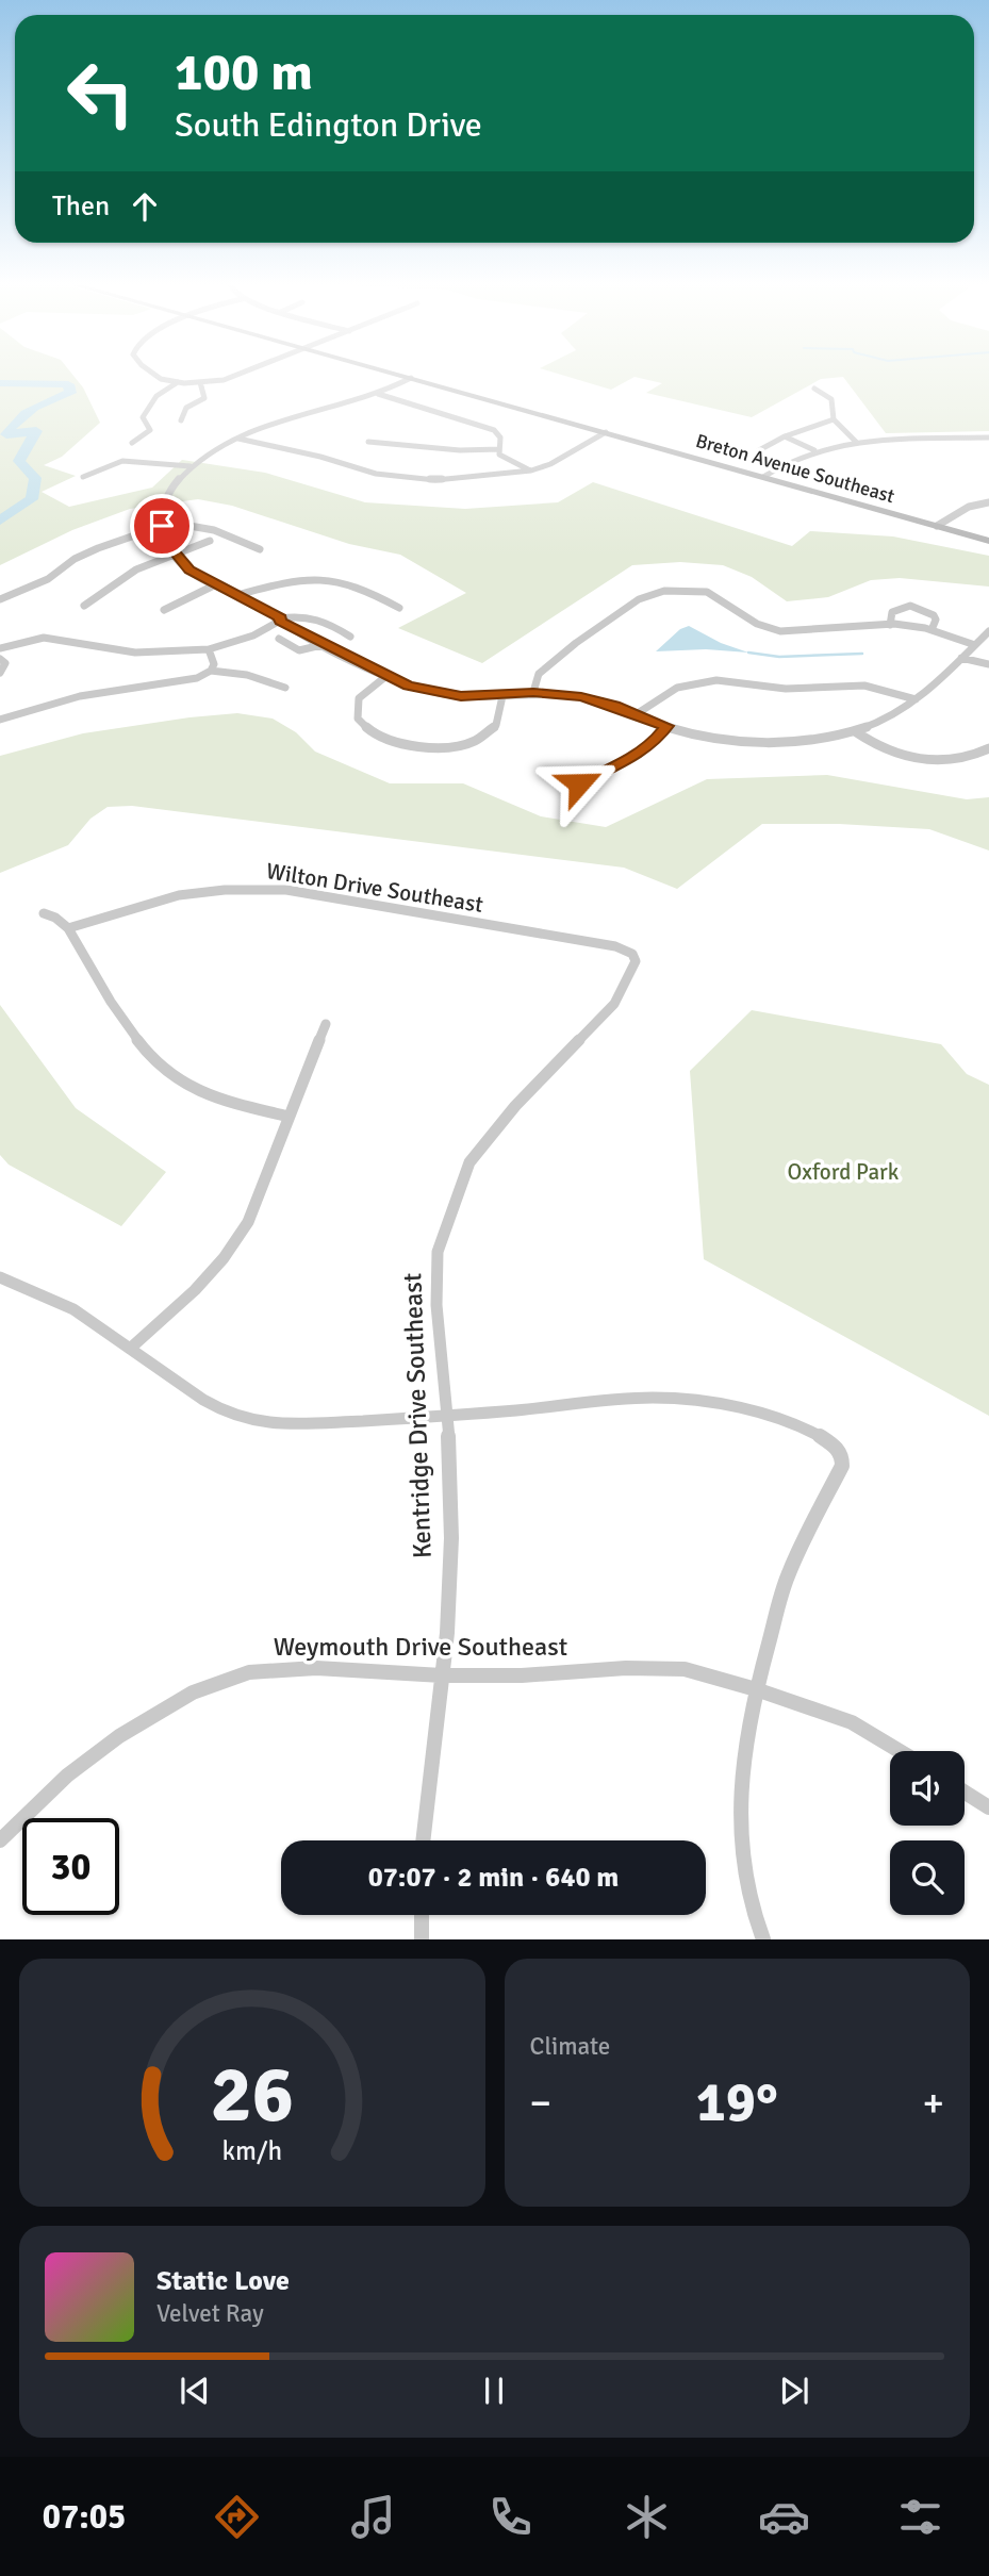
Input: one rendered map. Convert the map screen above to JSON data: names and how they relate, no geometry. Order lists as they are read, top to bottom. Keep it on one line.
{"streets":{"main road":["Breton Avenue Southeast"],"street":["Wilton Drive Southeast","Kentridge Drive Southeast","Weymouth Drive Southeast"]},"crossings":[["Wilton Drive Southeast","Kentridge Drive Southeast"],["Kentridge Drive Southeast","Weymouth Drive Southeast"]],"parks":["Oxford Park"],"page":{"turn":["100 m","South Edington Drive"],"then":"Then","limit":"30","trip":"07:07 · 2 min · 640 m","tile":"Climate","heat":["−","19°","+"],"song":["Static Love","Velvet Ray"],"tabs":"07:05","gauge":["26","km/h"]}}
